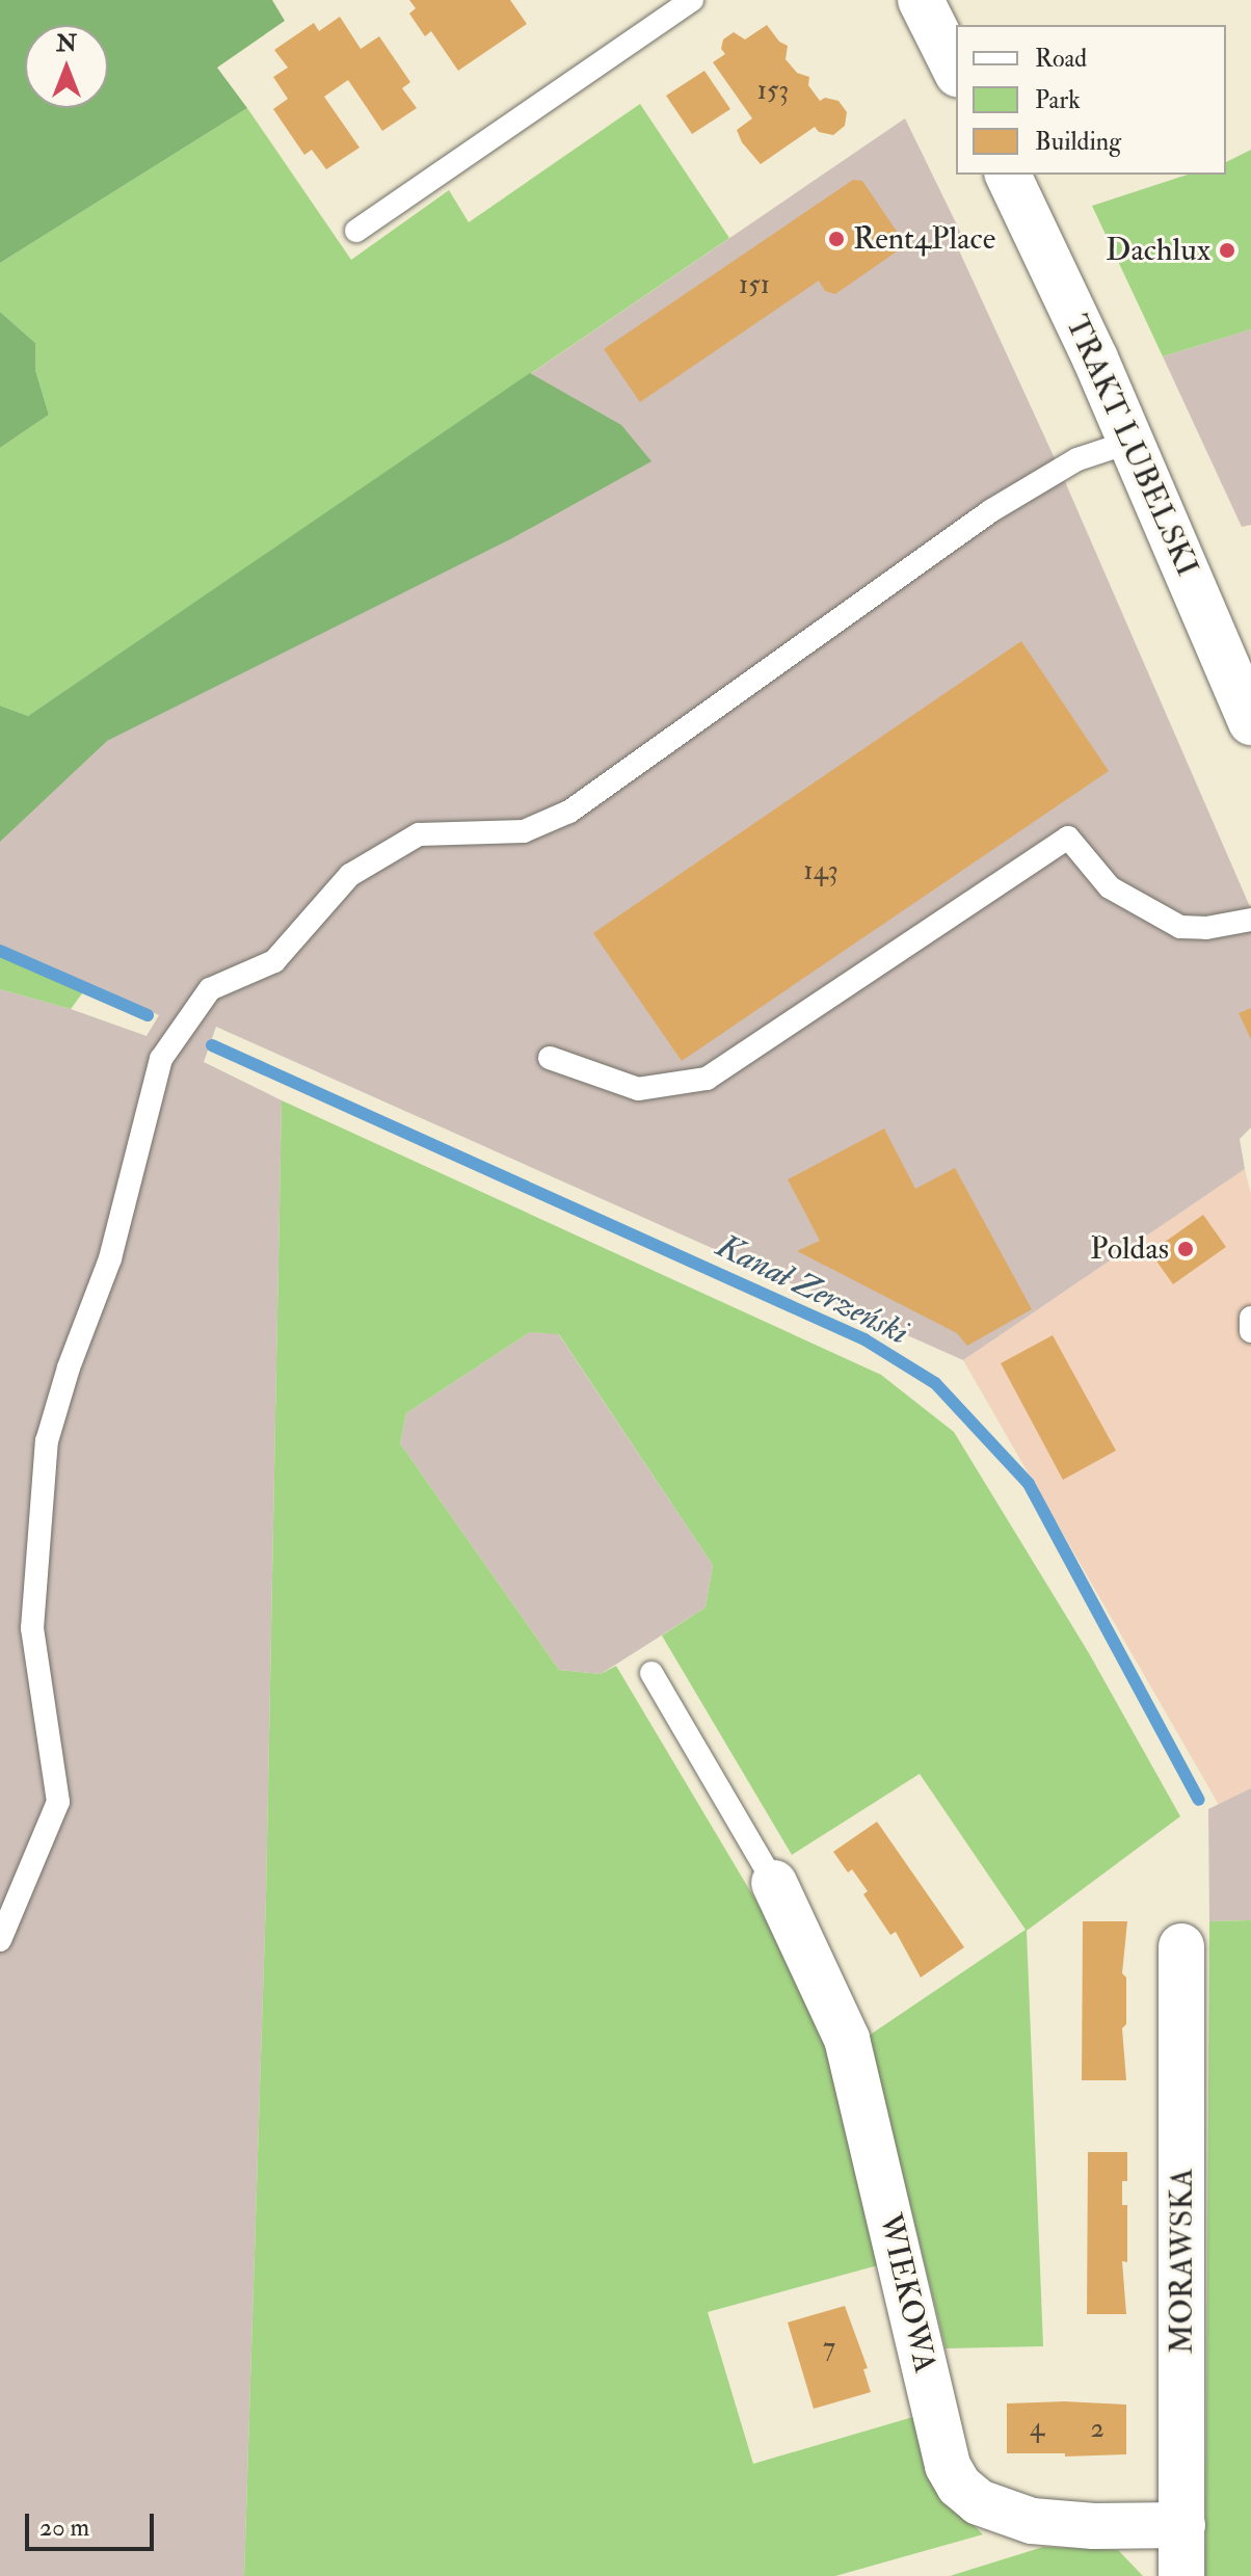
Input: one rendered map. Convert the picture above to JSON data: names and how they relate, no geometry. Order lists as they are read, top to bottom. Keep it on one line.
{"streets":{"street":["TRAKT LUBELSKI","MORAWSKA","WIEKOWA"]},"crossings":[["MORAWSKA","WIEKOWA"]],"water":["Kanał Zerzeński"],"places":["Rent4Place","Dachlux","Poldas"],"house_numbers":["153","151","143","7","4","2"],"legend":["Road","Park","Building"],"scale_bar":"20 m","north":"top"}
